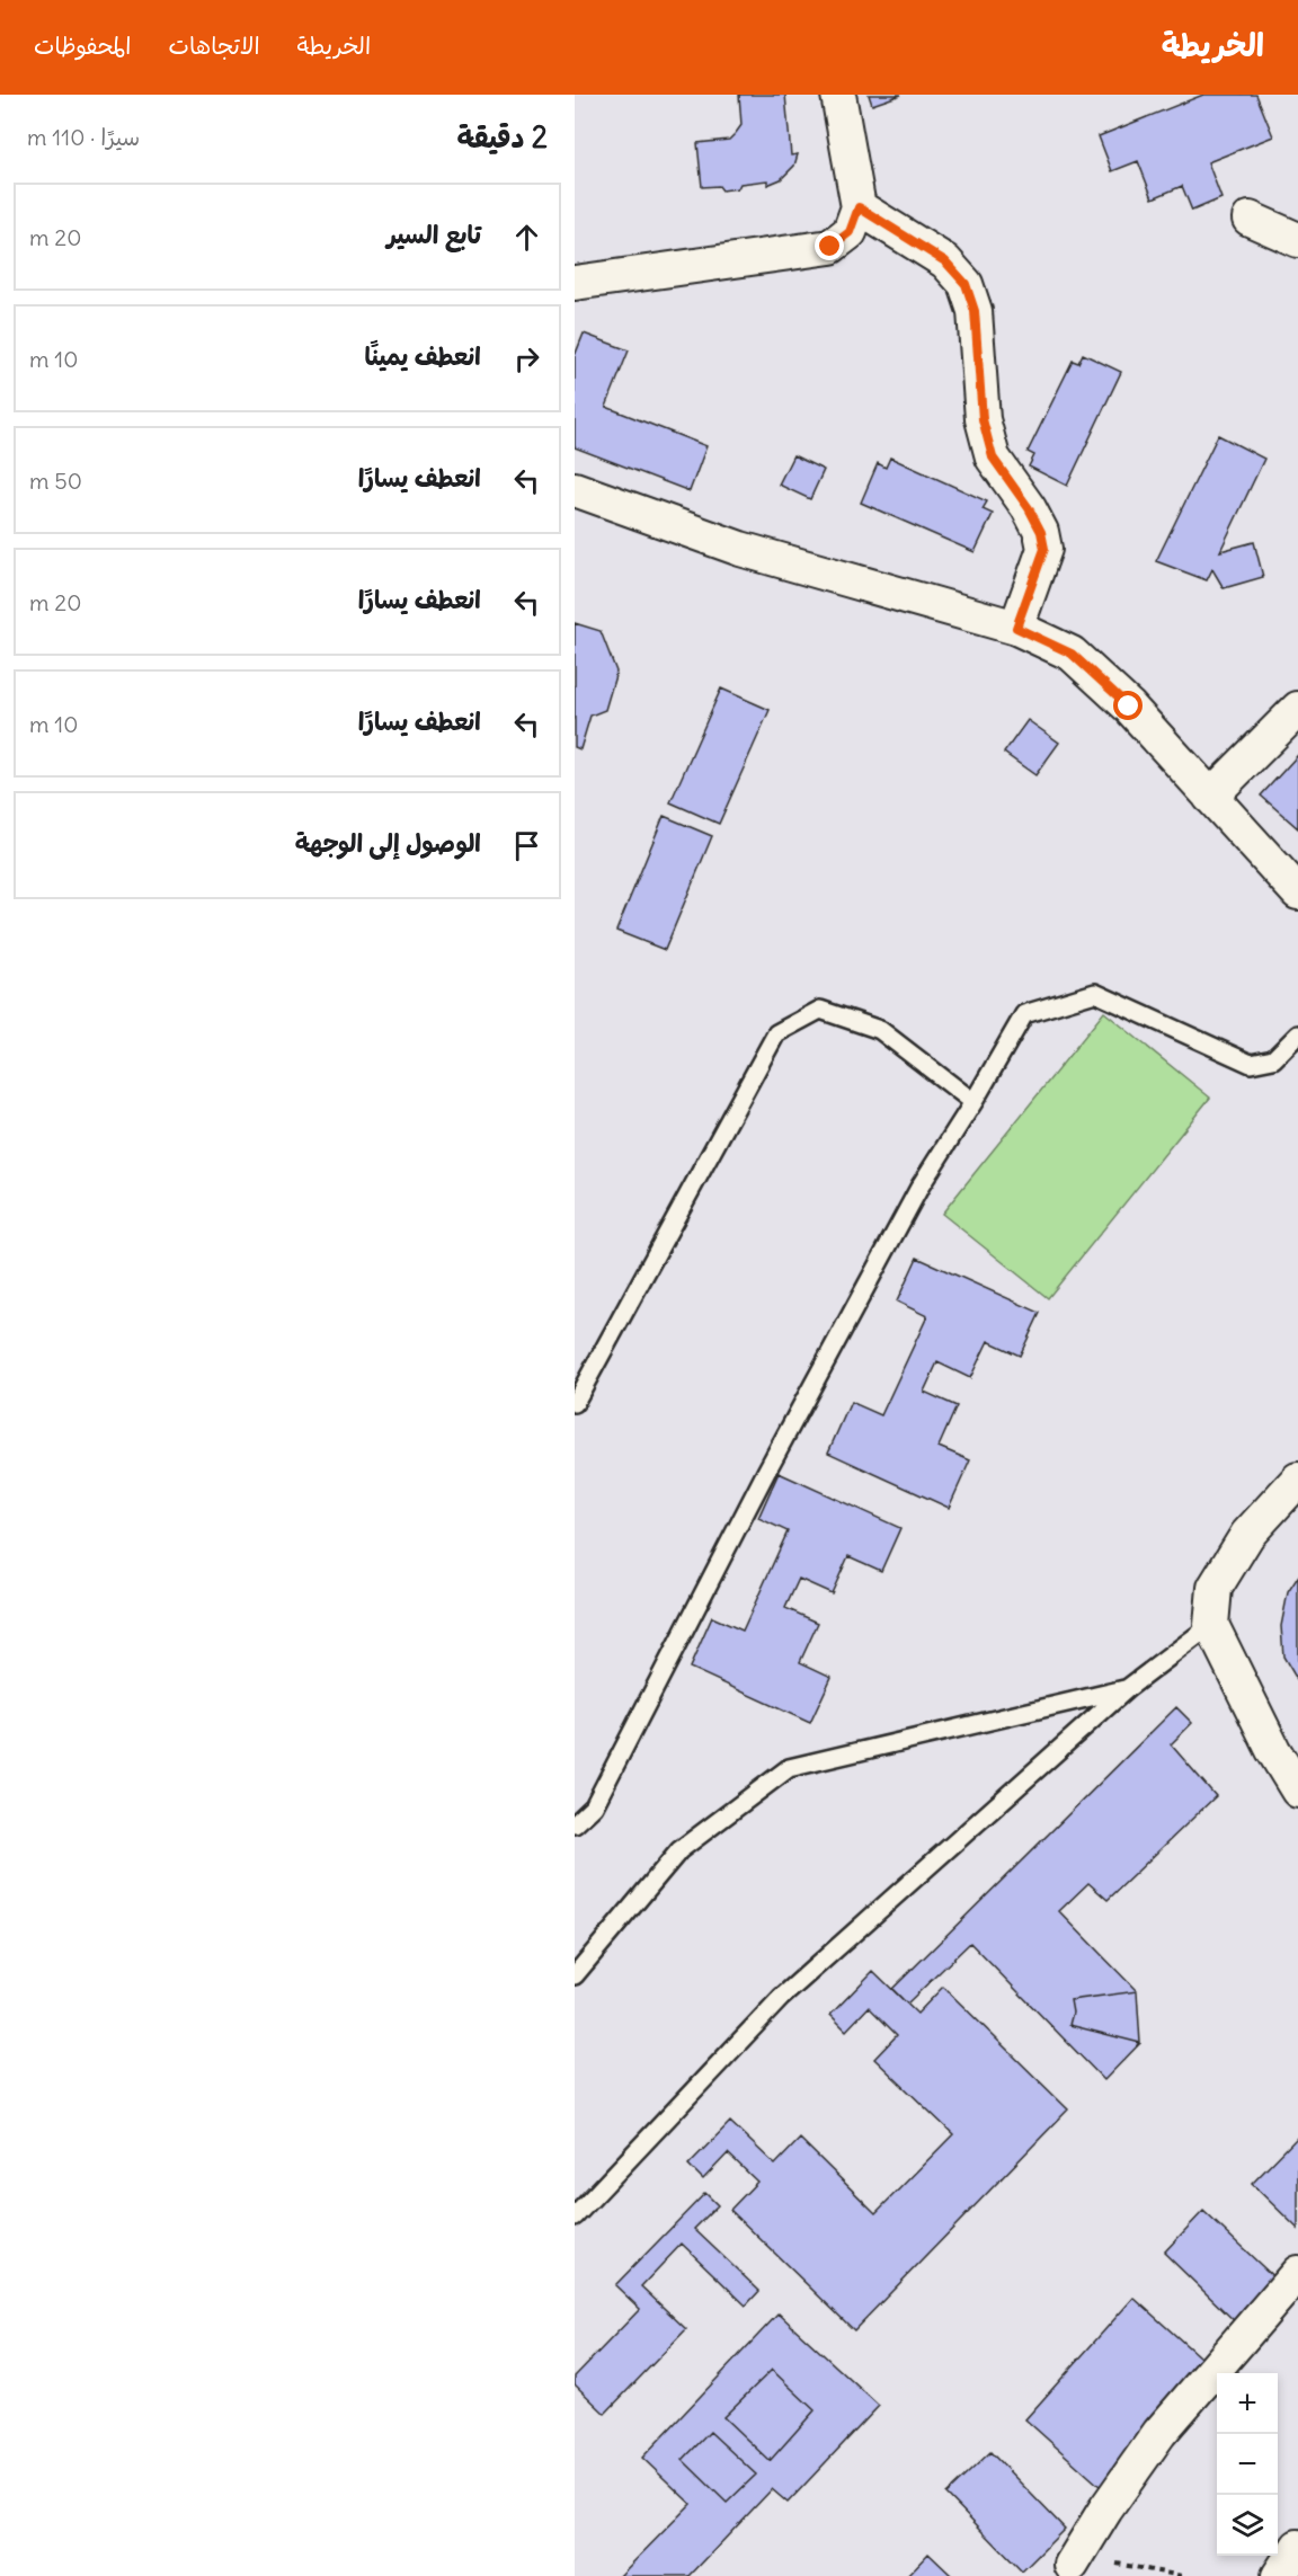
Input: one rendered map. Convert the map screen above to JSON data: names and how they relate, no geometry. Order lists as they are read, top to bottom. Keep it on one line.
{"page":{"header":"الخريطة","nav":["الخريطة","الاتجاهات","المحفوظات"],"heading":["2 دقيقة","سيرًا · 110 m"],"list":[["تابع السير","20 m"],["انعطف يمينًا","10 m"],["انعطف يسارًا","50 m"],["انعطف يسارًا","20 m"],["انعطف يسارًا","10 m"],"الوصول إلى الوجهة"],"map_buttons":["+","−"]}}
